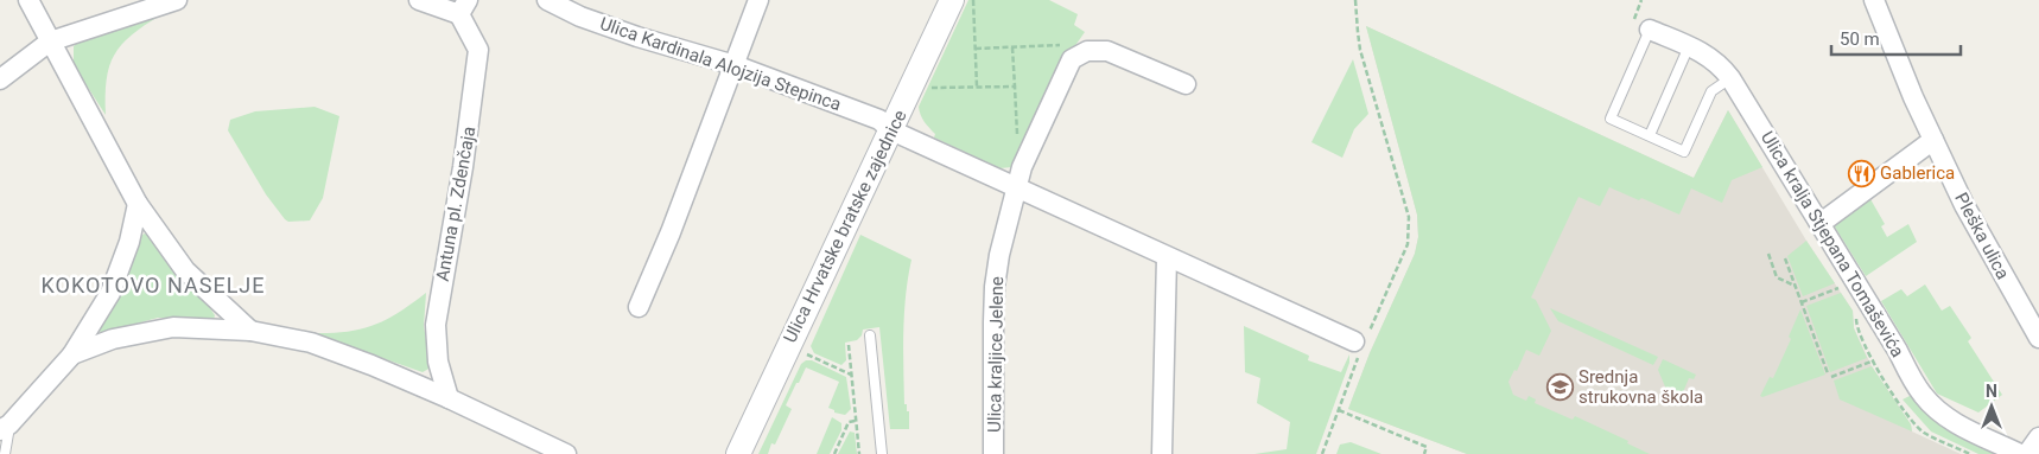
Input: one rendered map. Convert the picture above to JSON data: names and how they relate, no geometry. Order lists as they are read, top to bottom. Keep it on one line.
{"streets":{"street":["Ulica Kardinala Alojzija Stepinca","Antuna pl. Zdenčaja","Ulica Hrvatske bratske zajednice","Pleška ulica","Ulica kralja Stjepana Tomaševića","Ulica kraljice Jelene"]},"crossings":[["Ulica Kardinala Alojzija Stepinca","Ulica Hrvatske bratske zajednice"]],"districts":["KOKOTOVO NASELJE"],"places":{"restaurant":["Gablerica"],"school or university":["Srednja strukovna škola"]},"scale_bar":"50 m","north":"top"}
